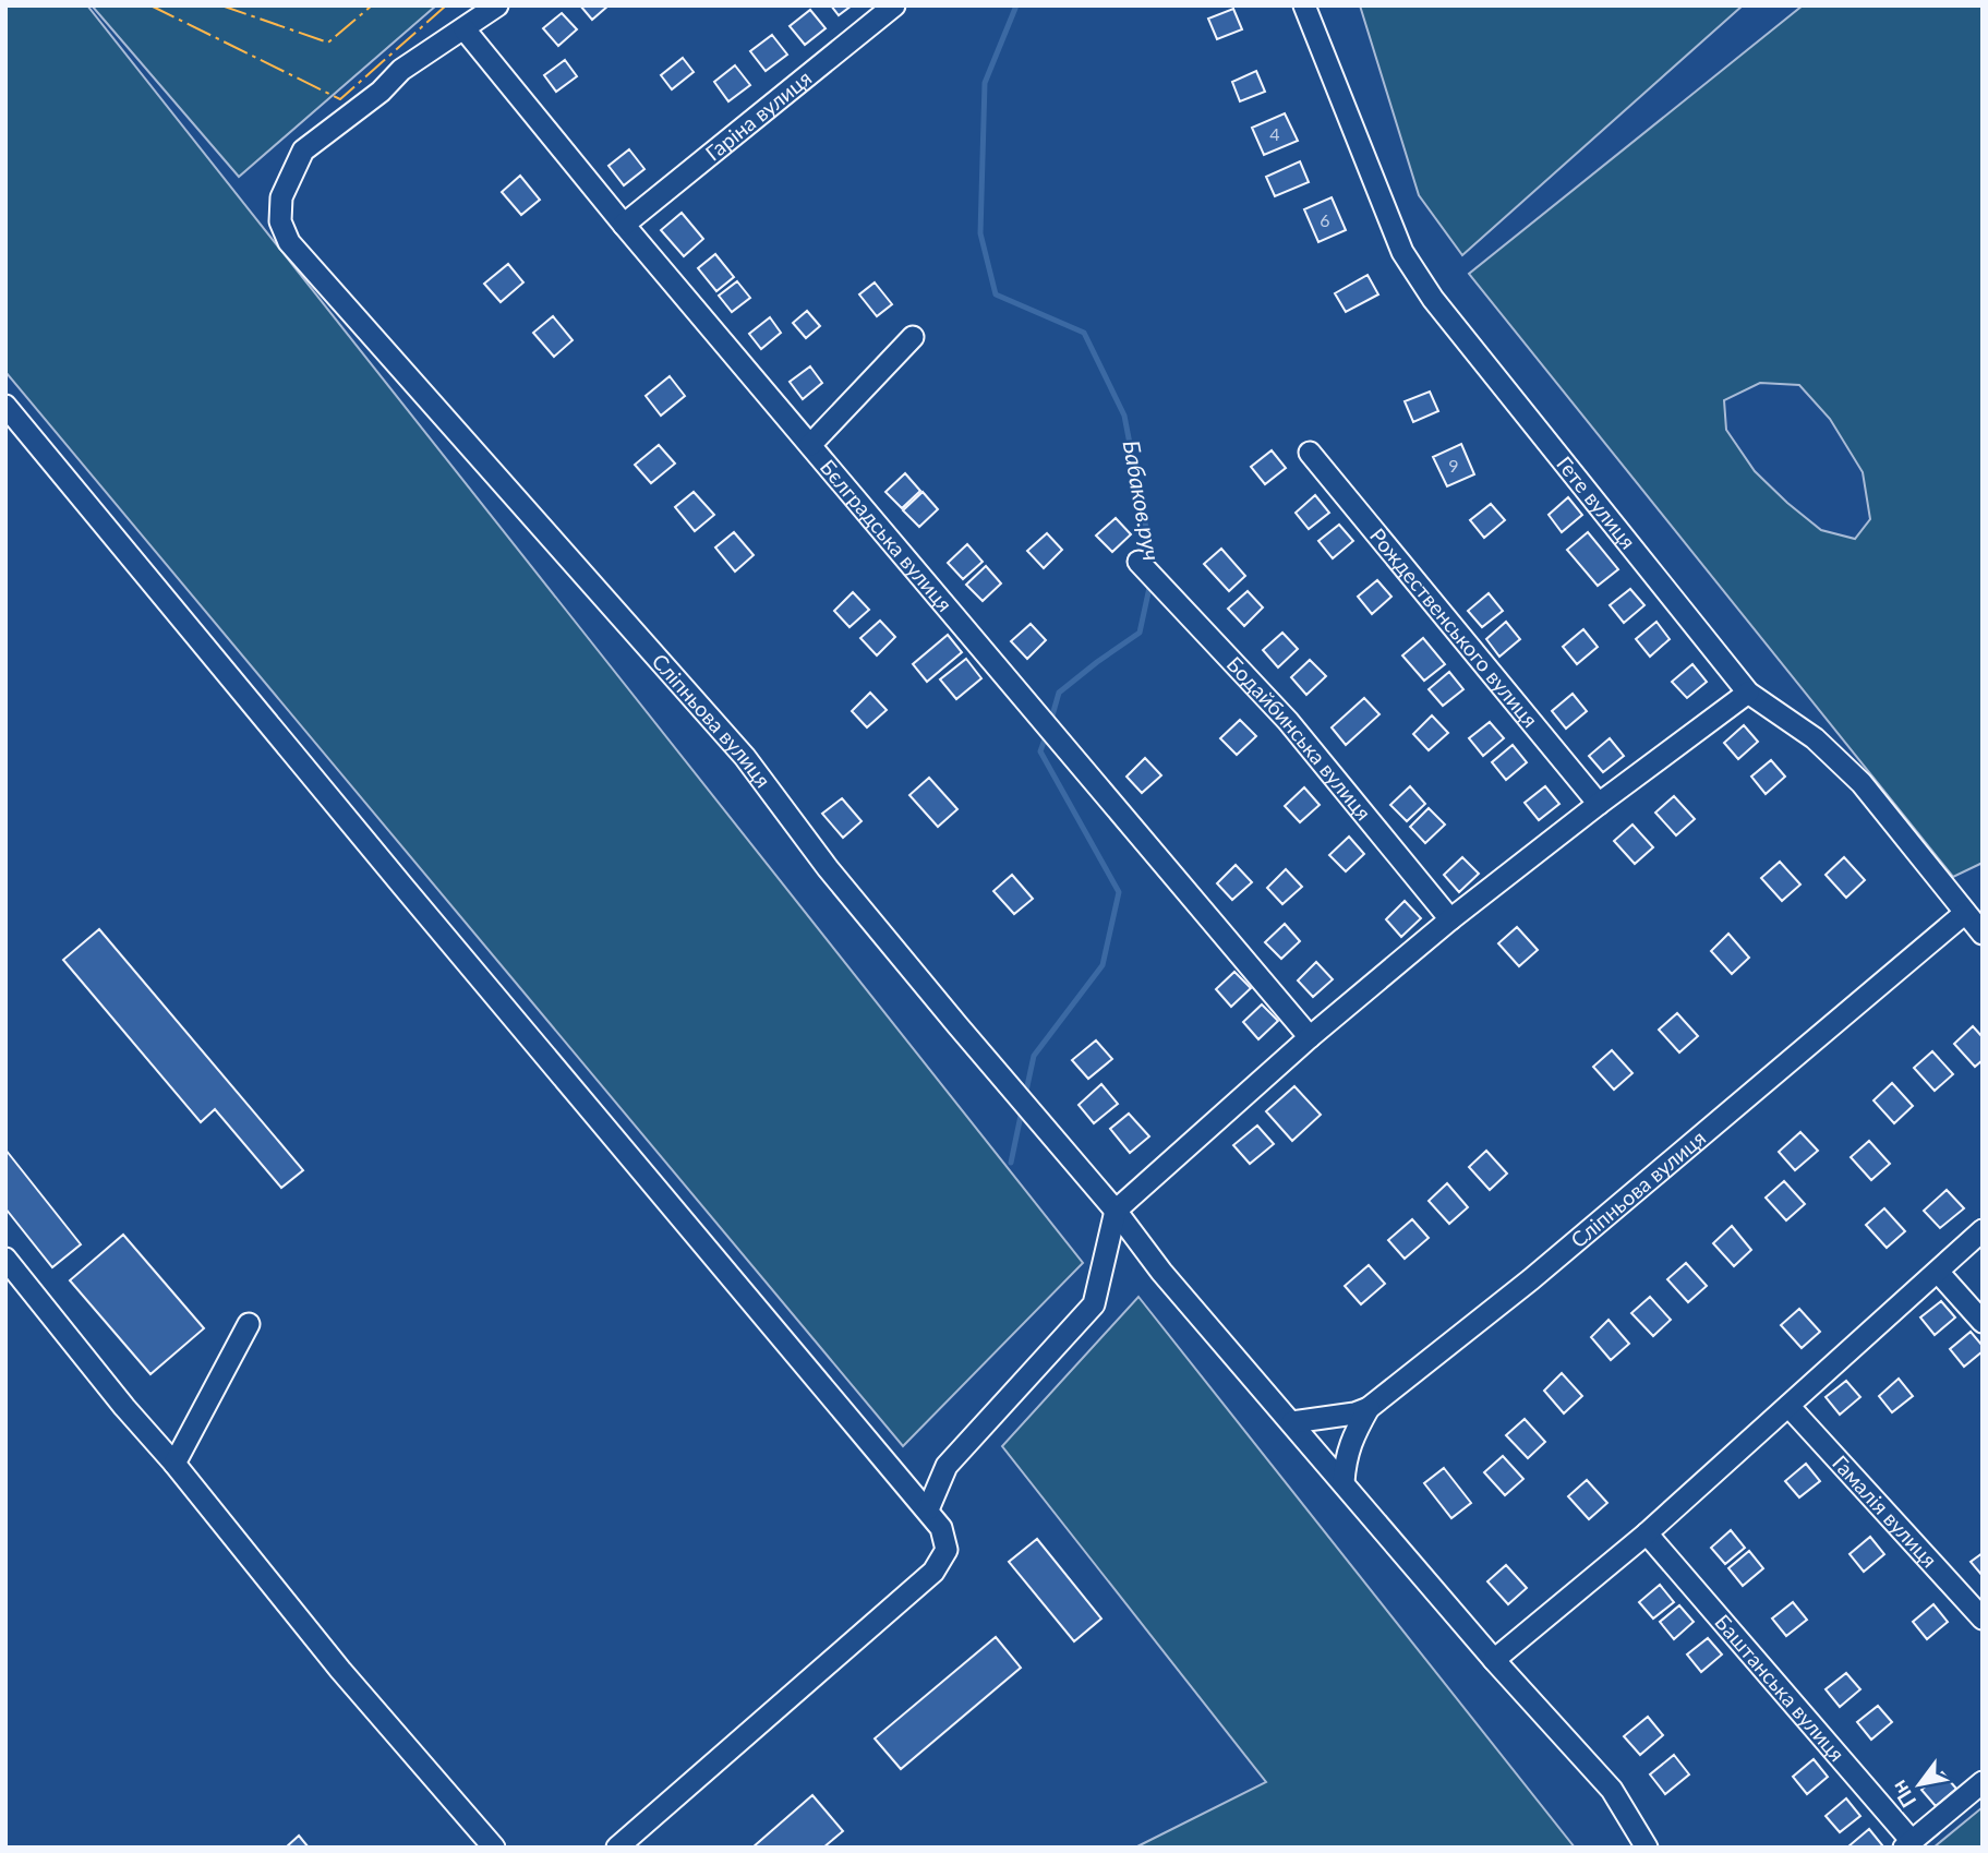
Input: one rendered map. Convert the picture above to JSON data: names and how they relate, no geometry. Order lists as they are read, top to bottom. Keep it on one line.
{"streets":{"street":["Гаріна вулиця","Гете вулиця","Бєлградська вулиця","Рождественського вулиця","Сліпньова вулиця","Бодайбинська вулиця","Гамалія вулиця","Баштанська вулиця"]},"crossings":[["Гаріна вулиця","Бєлградська вулиця"],["Гете вулиця","Сліпньова вулиця"],["Бєлградська вулиця","Сліпньова вулиця"]],"water":["Бабаков.руч"],"house_numbers":["4","6","9"],"north":"bottom left"}
